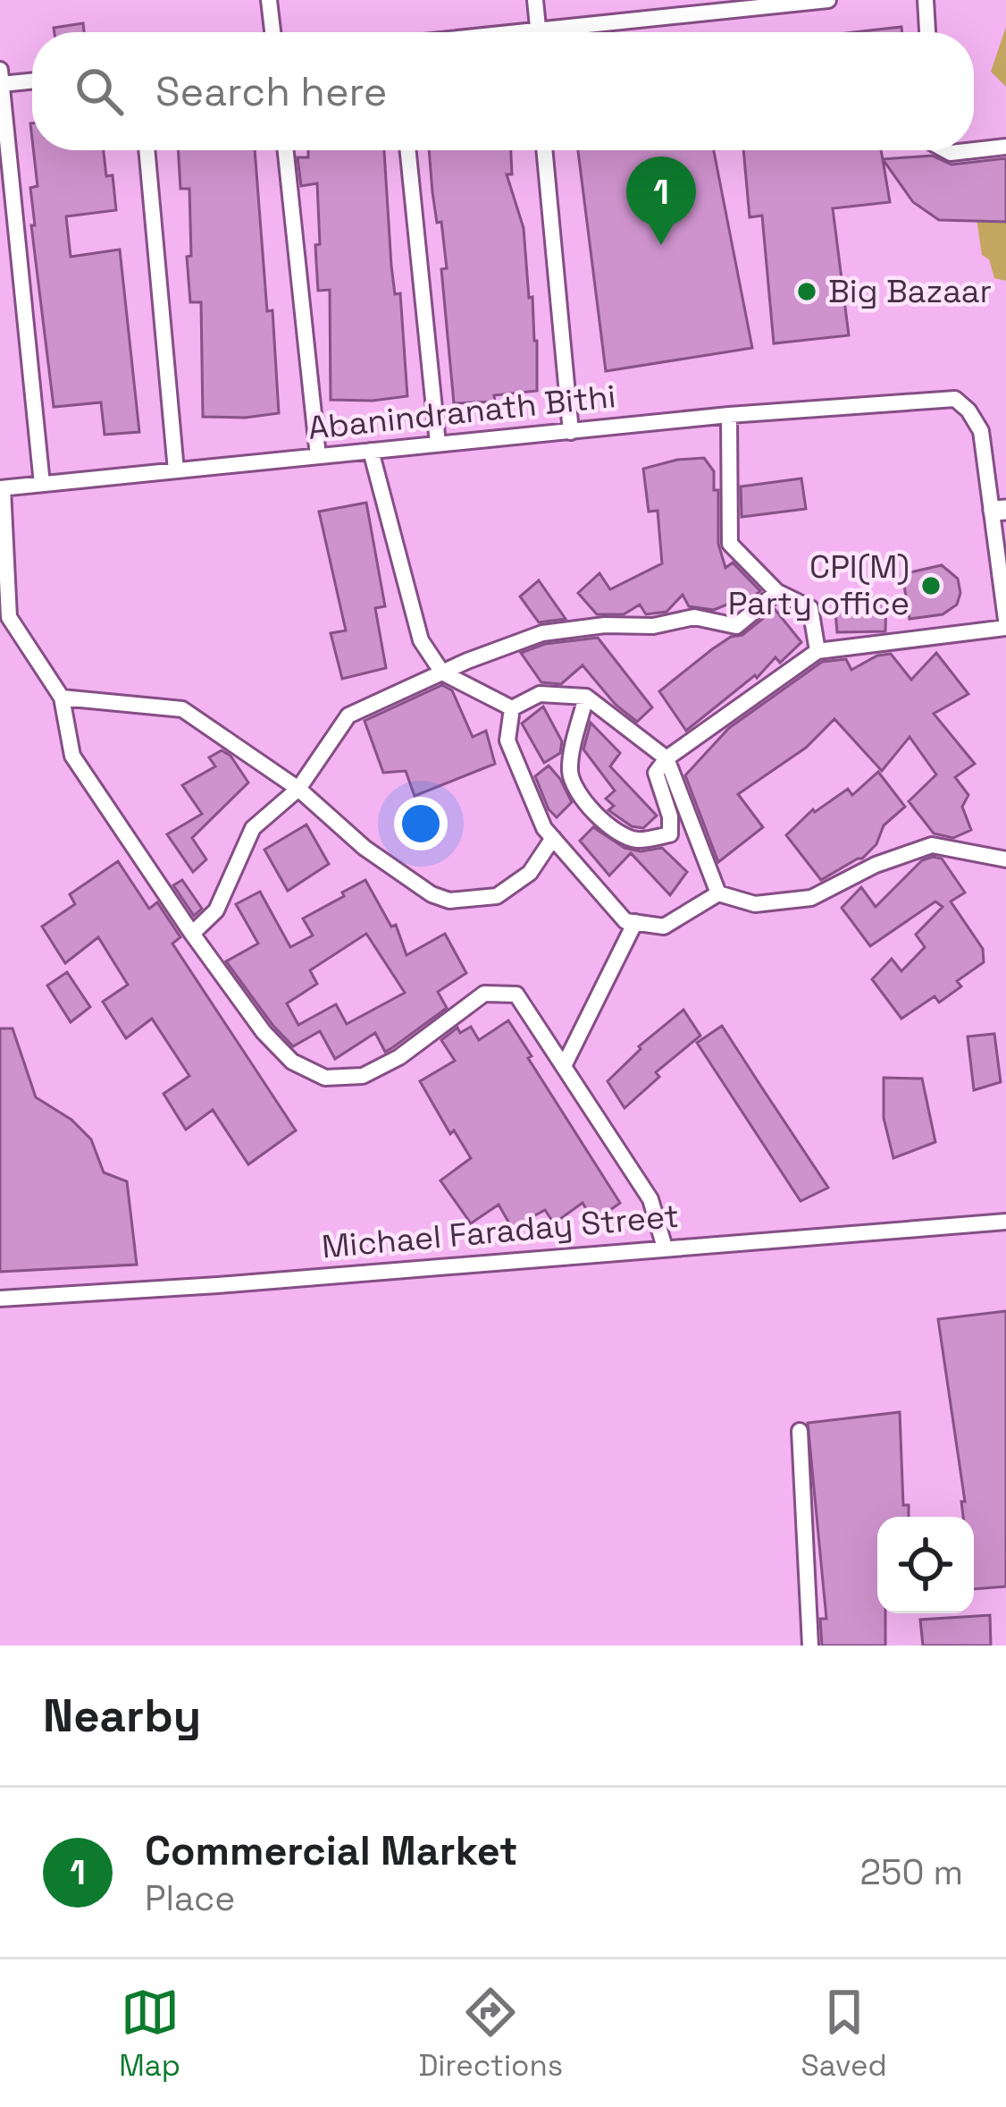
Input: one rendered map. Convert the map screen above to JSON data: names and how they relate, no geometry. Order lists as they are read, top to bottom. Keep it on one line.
{"streets":{"street":["Abanindranath Bithi","Michael Faraday Street"]},"places":["Big Bazaar","CPI(M) Party office"],"page":{"search":"Search here","pins":"1","heading":"Nearby","list":[{"mark":"1","name":"Commercial Market","note":"Place","value":"250 m"}],"nav":["Map","Directions","Saved"]}}
